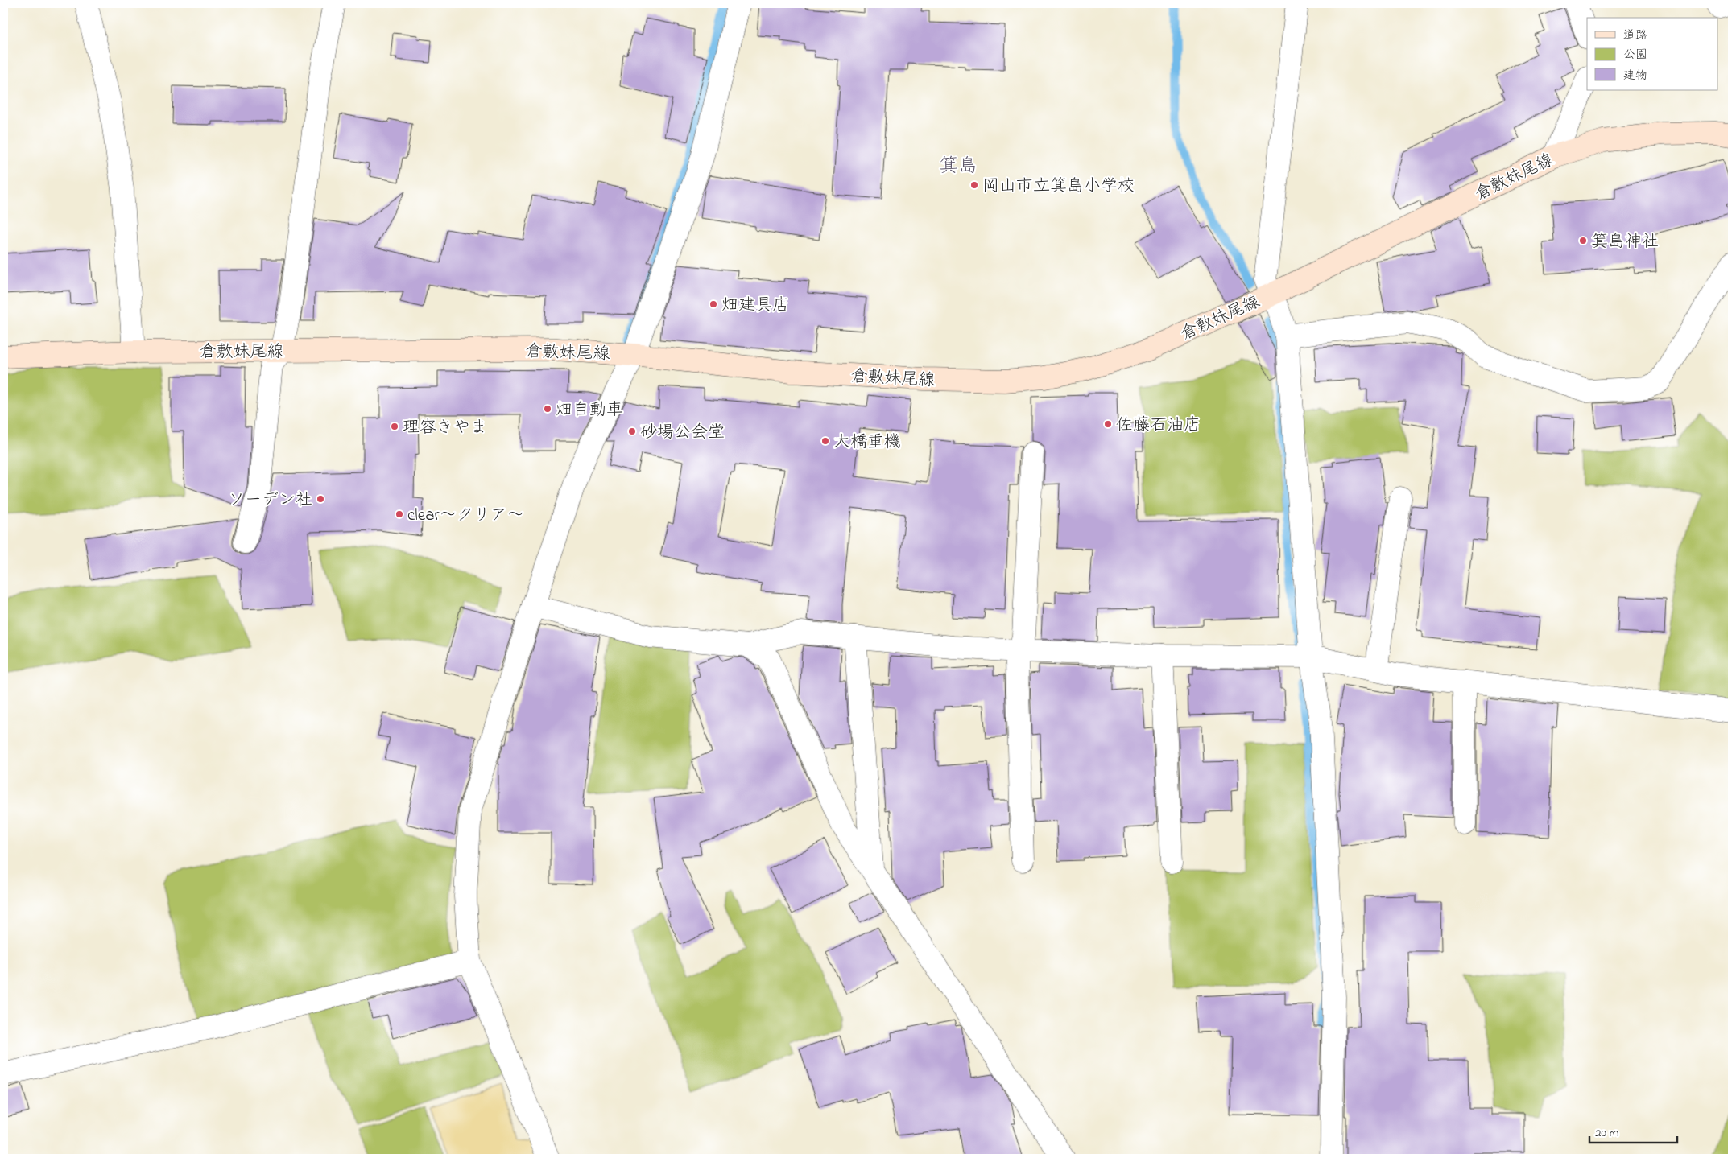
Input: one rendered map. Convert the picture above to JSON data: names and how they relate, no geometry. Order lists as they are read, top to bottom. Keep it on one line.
{"streets":{"main road":["倉敷妹尾線"]},"districts":["箕島"],"places":["岡山市立箕島小学校","箕島神社","畑建具店","畑自動車","佐藤石油店","理容きやま","砂場公会堂","大橋重機","ソーデン社","clear～クリア～"],"legend":["道路","公園","建物"],"scale_bar":"20 m"}
